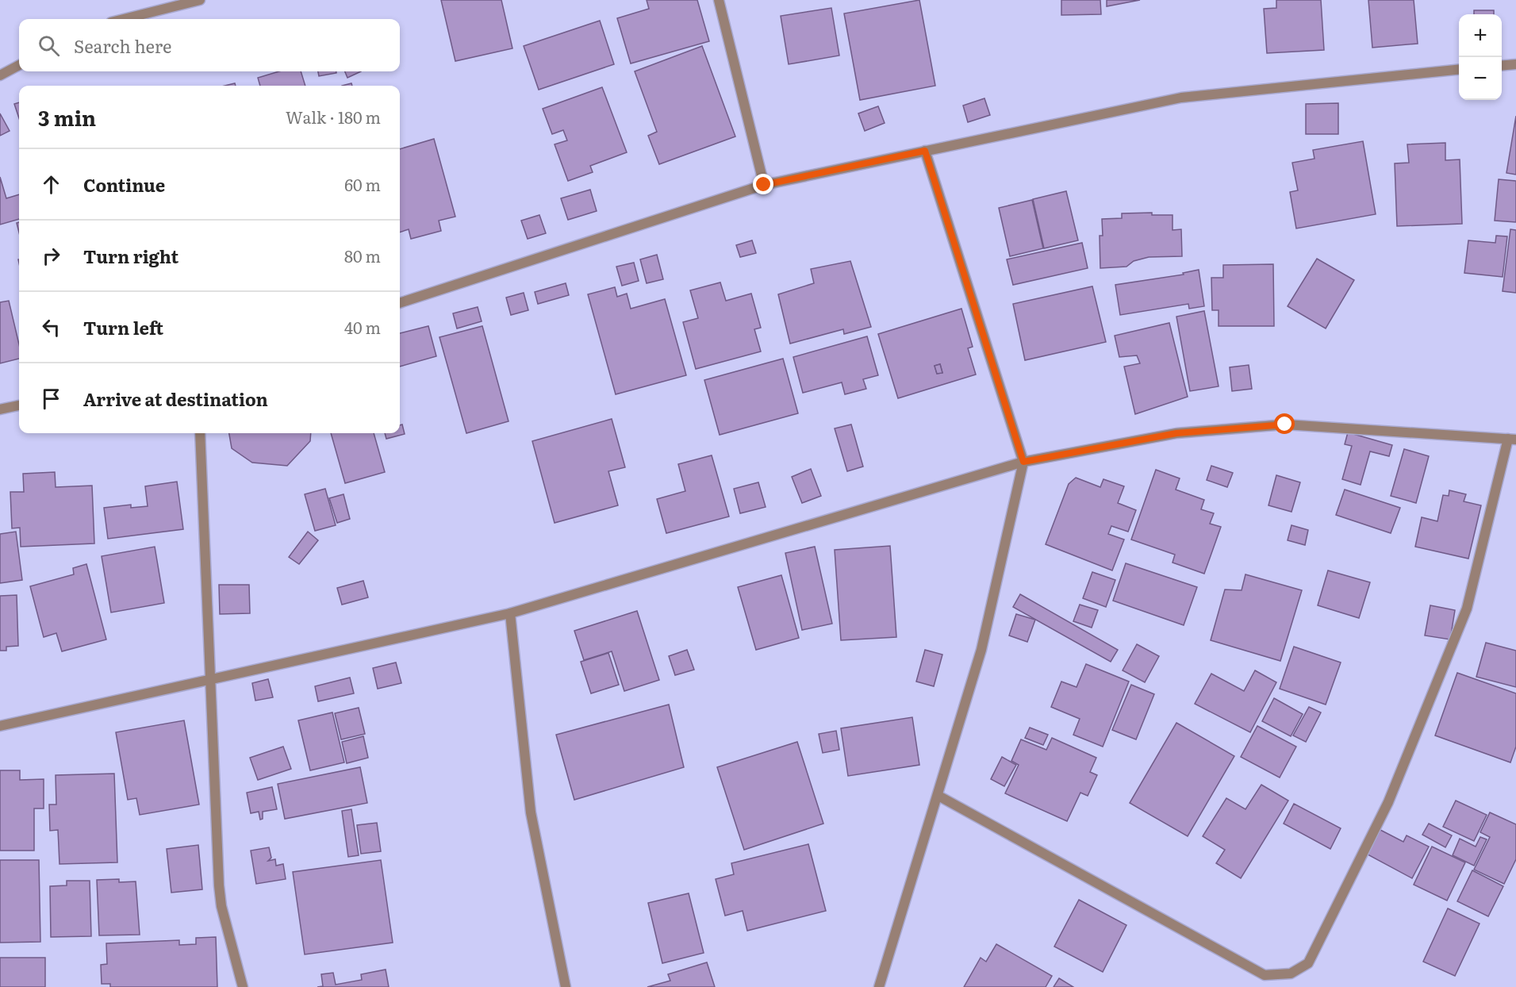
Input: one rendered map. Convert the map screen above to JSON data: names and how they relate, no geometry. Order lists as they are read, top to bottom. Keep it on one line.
{"page":{"map_buttons":["+","−"],"search":"Search here","heading":["3 min","Walk · 180 m"],"list":[["Continue","60 m"],["Turn right","80 m"],["Turn left","40 m"],"Arrive at destination"]}}
